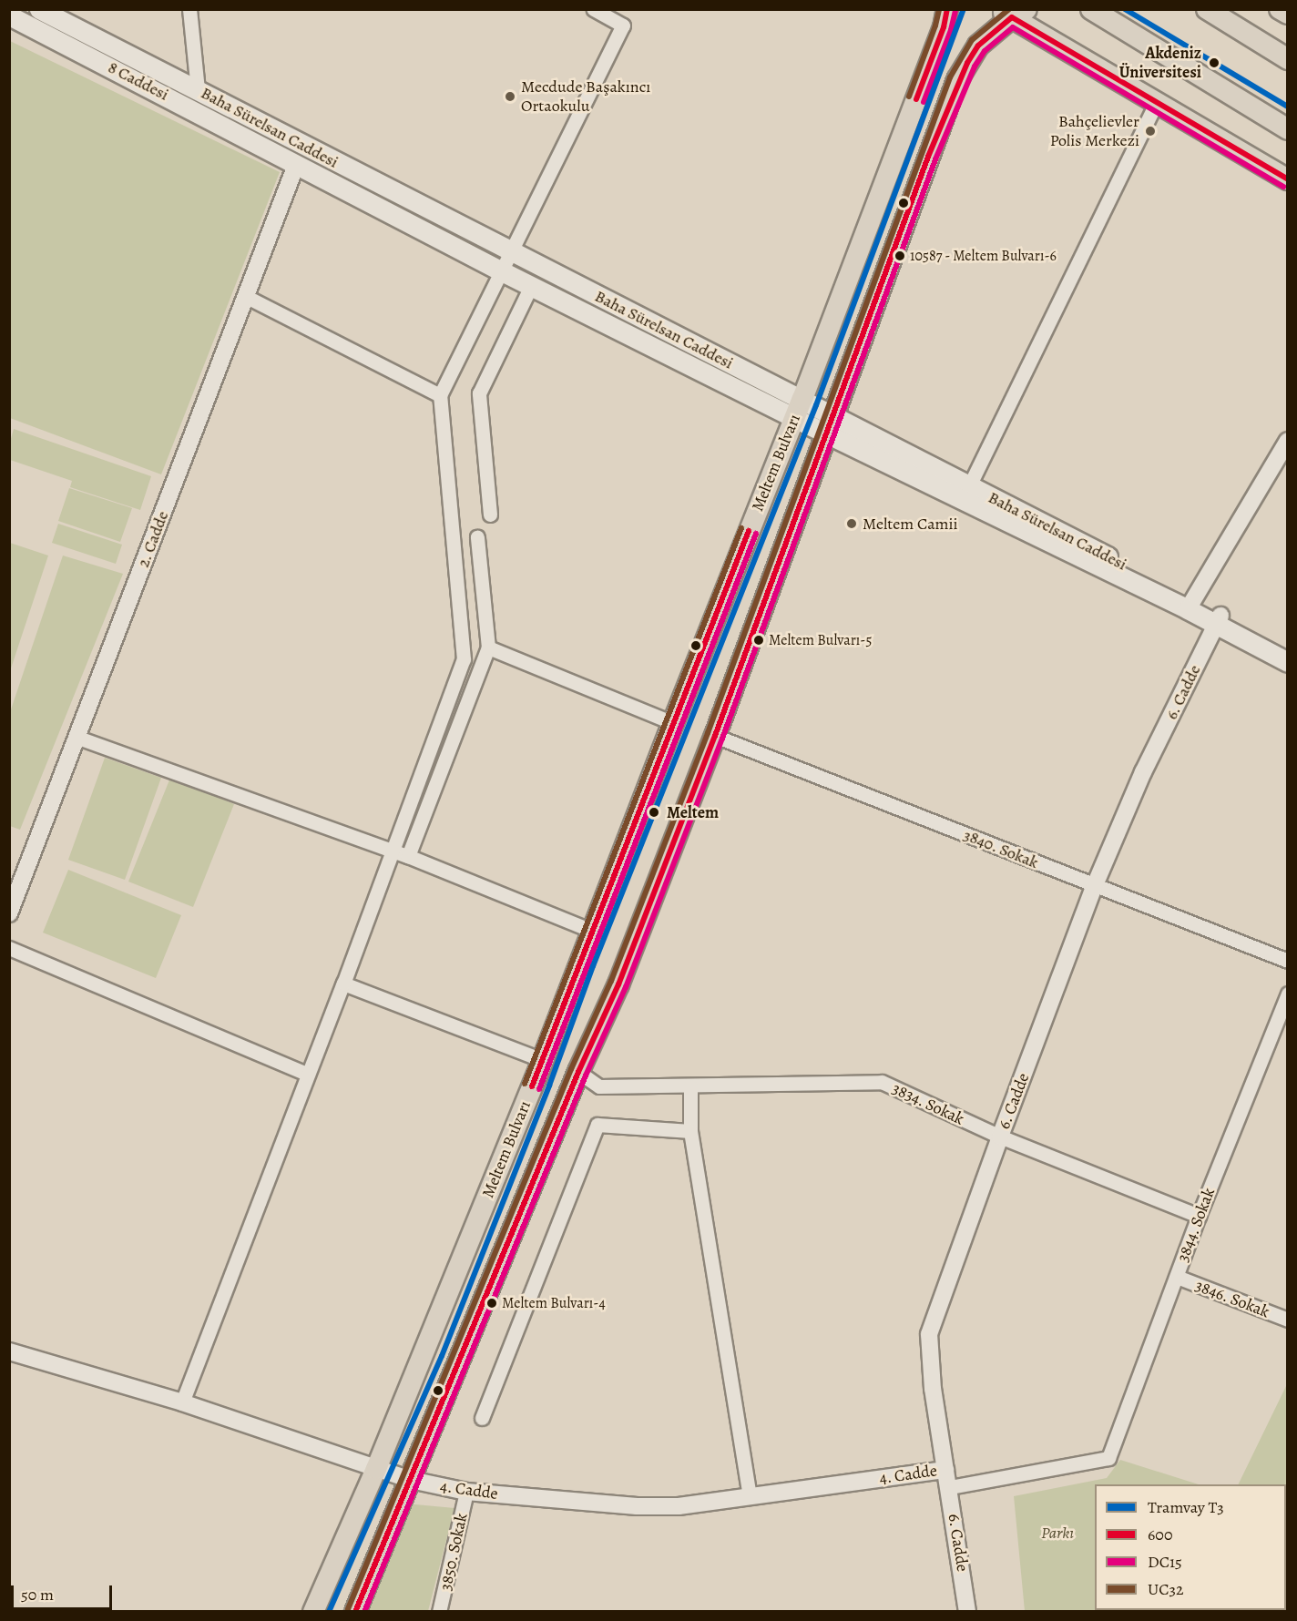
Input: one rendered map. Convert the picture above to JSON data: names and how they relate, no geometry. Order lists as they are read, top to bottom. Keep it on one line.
{"streets":{"main road":["8 Caddesi","Baha Sürelsan Caddesi","Meltem Bulvarı"],"street":["2. Cadde","6. Cadde","3840. Sokak","3834. Sokak","3844. Sokak","3846. Sokak","4. Cadde","3850. Sokak"]},"crossings":[["8 Caddesi","Baha Sürelsan Caddesi"],["8 Caddesi","2. Cadde"],["Baha Sürelsan Caddesi","Meltem Bulvarı"],["Baha Sürelsan Caddesi","2. Cadde"],["Baha Sürelsan Caddesi","6. Cadde"],["Meltem Bulvarı","4. Cadde"],["6. Cadde","3840. Sokak"],["6. Cadde","3834. Sokak"],["6. Cadde","3844. Sokak"],["6. Cadde","4. Cadde"],["3834. Sokak","3844. Sokak"],["3844. Sokak","3846. Sokak"],["4. Cadde","3850. Sokak"]],"parks":["Parkı"],"places":["Akdeniz Üniversitesi","Mecdude Başakıncı Ortaokulu","Bahçelievler Polis Merkezi","10587 - Meltem Bulvarı-6","Meltem Camii","Meltem Bulvarı-5","Meltem","Meltem Bulvarı-4"],"lines":["tram line T3","transit line 600","transit line UC32","transit line DC15"],"legend":["Tramvay T3","600","DC15","UC32"],"scale_bar":"50 m"}
